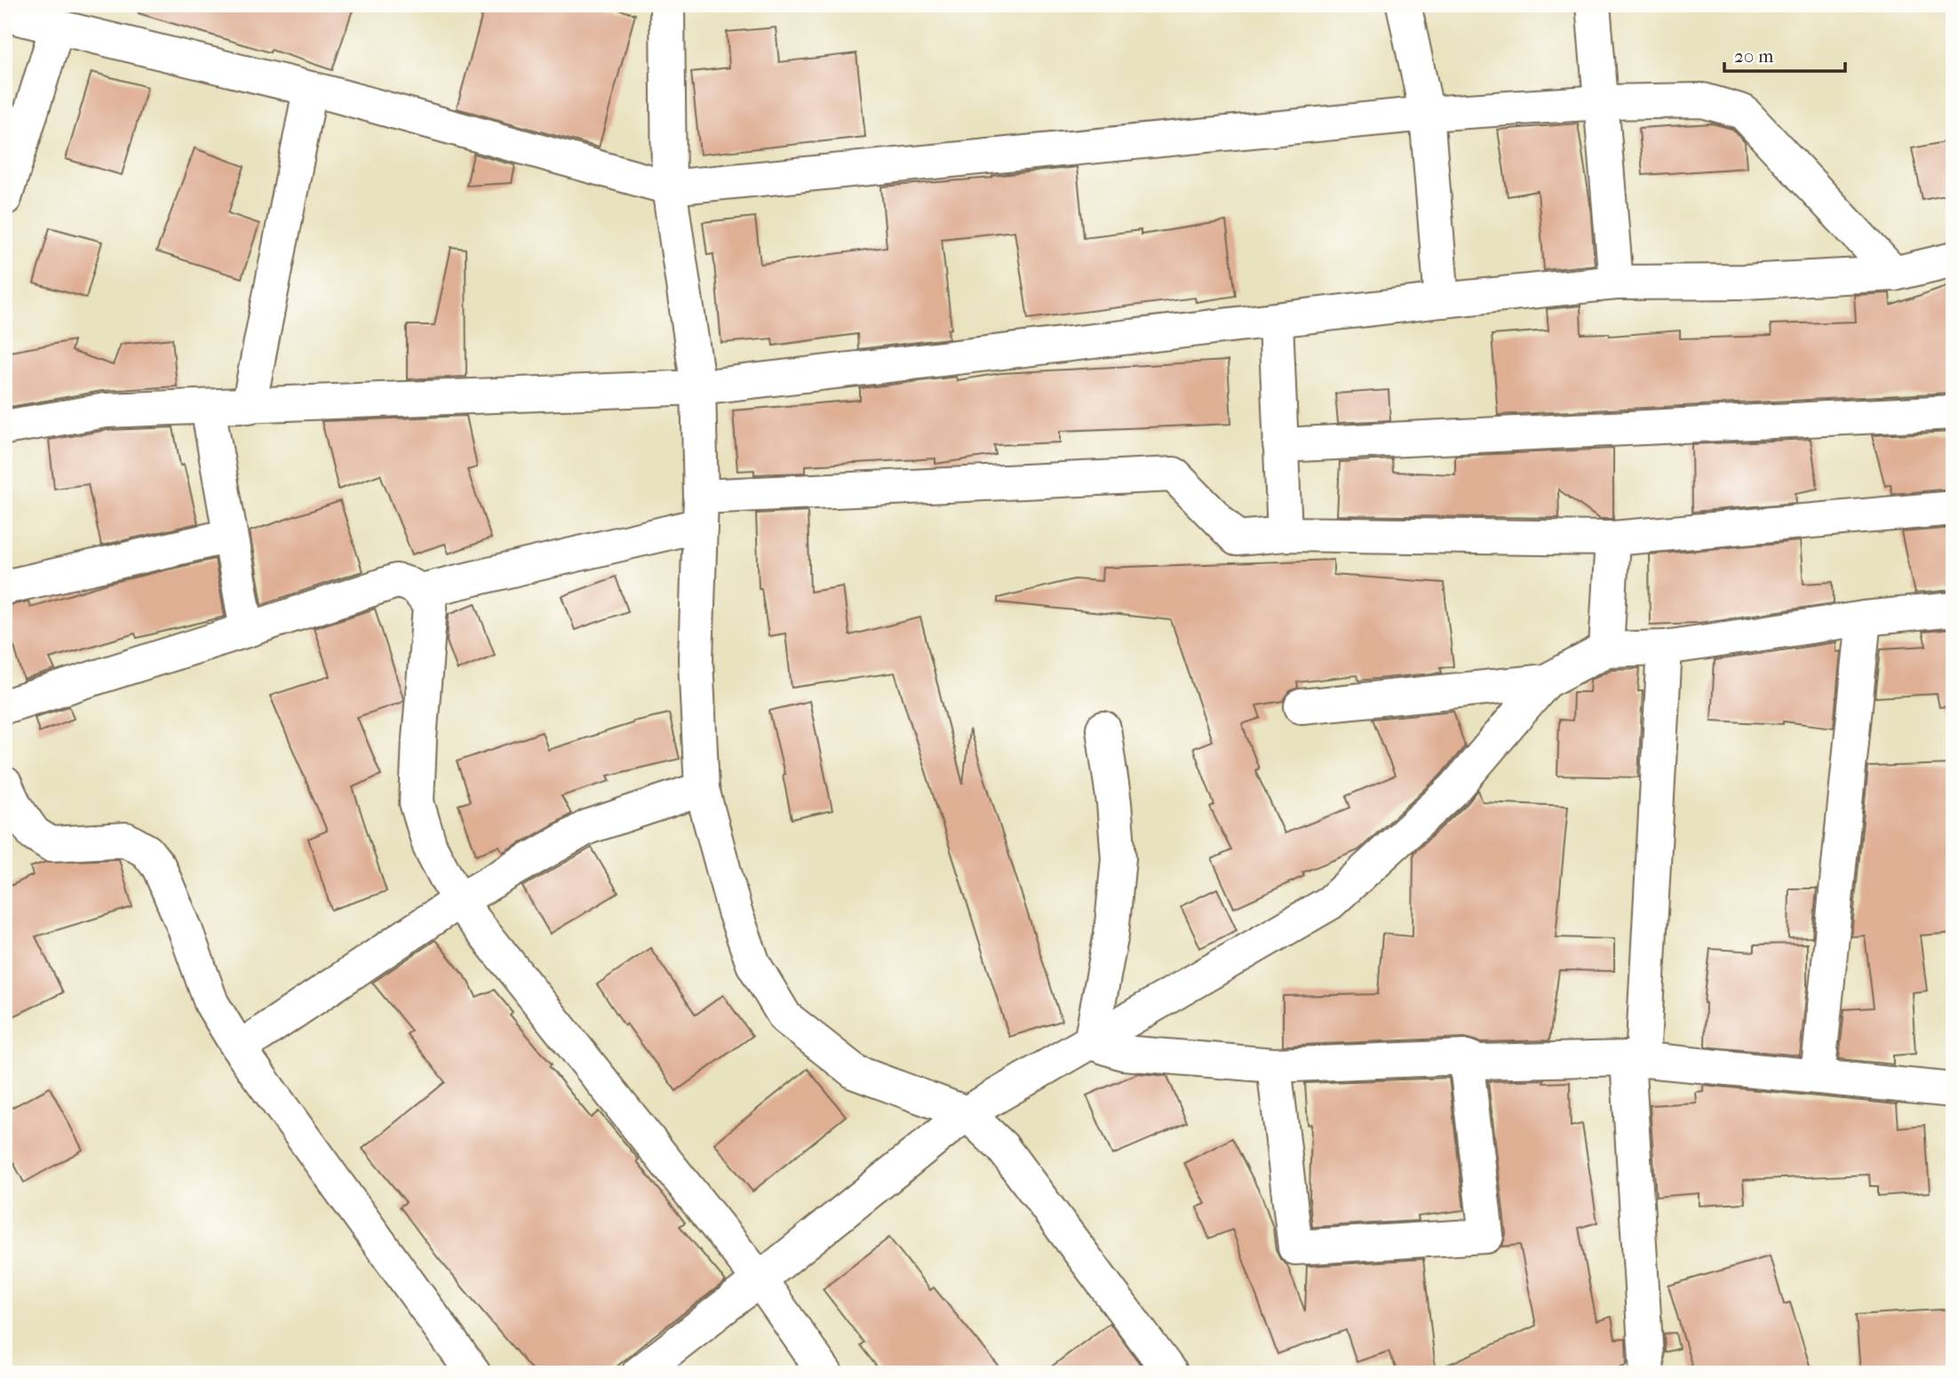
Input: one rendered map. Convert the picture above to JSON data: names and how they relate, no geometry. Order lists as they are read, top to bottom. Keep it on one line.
{"scale_bar":"20 m"}
